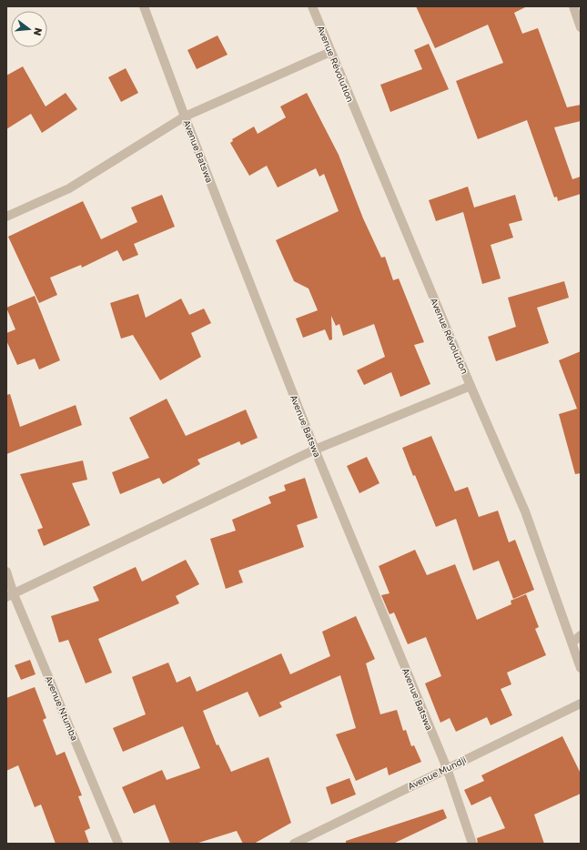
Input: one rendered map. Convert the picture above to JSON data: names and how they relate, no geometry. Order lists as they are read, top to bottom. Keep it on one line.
{"streets":{"street":["Avenue Révolution","Avenue Batswa","Avenue Ntumba","Avenue Mundji"]},"crossings":[["Avenue Batswa","Avenue Mundji"]],"north":"right"}
